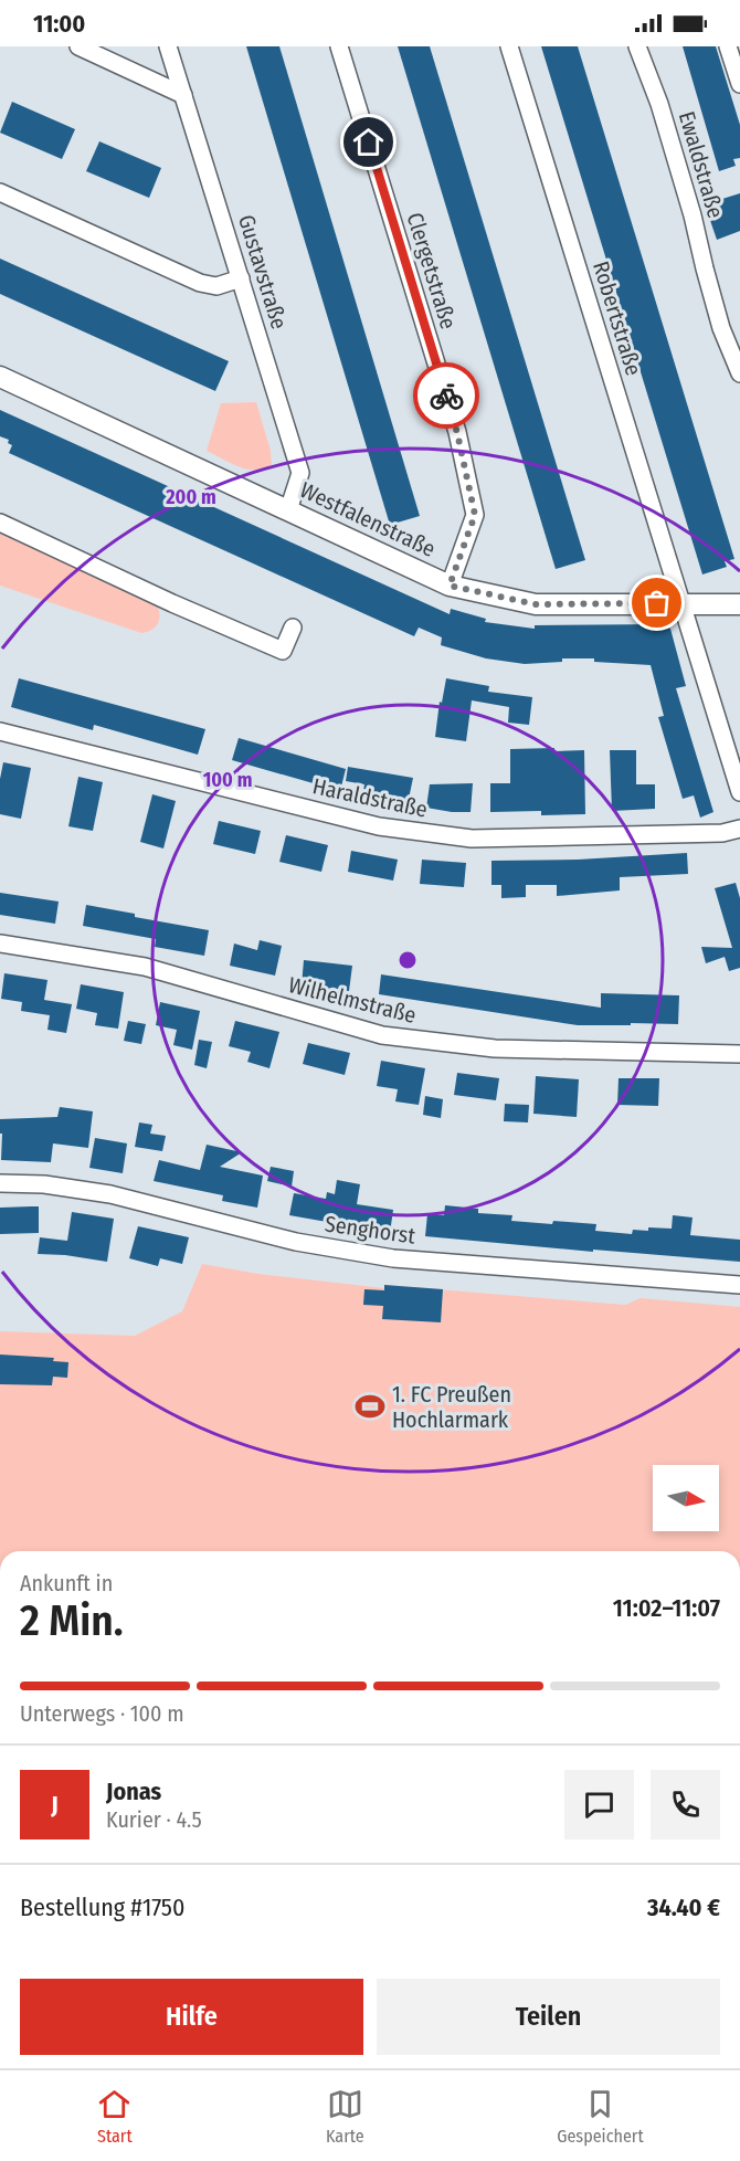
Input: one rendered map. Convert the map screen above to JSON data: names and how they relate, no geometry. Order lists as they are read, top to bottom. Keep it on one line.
{"streets":{"street":["Ewaldstraße","Clergetstraße","Gustavstraße","Robertstraße","Westfalenstraße","Haraldstraße","Wilhelmstraße","Senghorst"]},"crossings":[["Clergetstraße","Westfalenstraße"],["Gustavstraße","Westfalenstraße"],["Robertstraße","Westfalenstraße"]],"places":{"sports":["1. FC Preußen Hochlarmark"]},"north":"right","page":{"status":"11:00","heading":["2 Min.","Ankunft in","11:02–11:07"],"panel":["Jonas","Kurier · 4.5","Bestellung #1750","34.40 €"],"bar":"Unterwegs · 100 m","round":"J","buttons":["Hilfe","Teilen"],"tabs":["Start","Karte","Gespeichert"]},"rings":["200 m","100 m"]}
